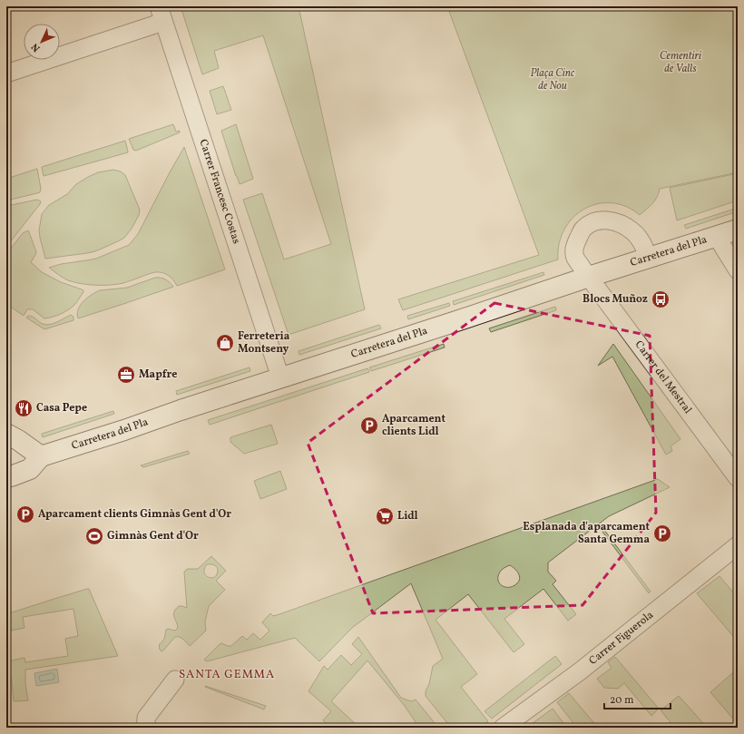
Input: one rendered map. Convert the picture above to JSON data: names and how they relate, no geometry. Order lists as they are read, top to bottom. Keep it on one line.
{"streets":{"main road":["Carretera del Pla"],"street":["Carrer Francesc Costas","Carrer del Mestral","Carrer Figuerola"]},"crossings":[["Carrer Francesc Costas","Carretera del Pla"],["Carretera del Pla","Carrer del Mestral"]],"districts":["SANTA GEMMA"],"parks":["Cementiri de Valls","Plaça Cinc de Nou"],"places":{"bus stop":["Blocs Muñoz"],"shop":["Ferreteria Montseny"],"office":["Mapfre"],"restaurant":["Casa Pepe"],"parking":["Aparcament clients Lidl","Aparcament clients Gimnàs Gent d'Or","Esplanada d'aparcament Santa Gemma"],"supermarket":["Lidl"],"sports":["Gimnàs Gent d'Or"]},"scale_bar":"20 m","north":"bottom left"}
